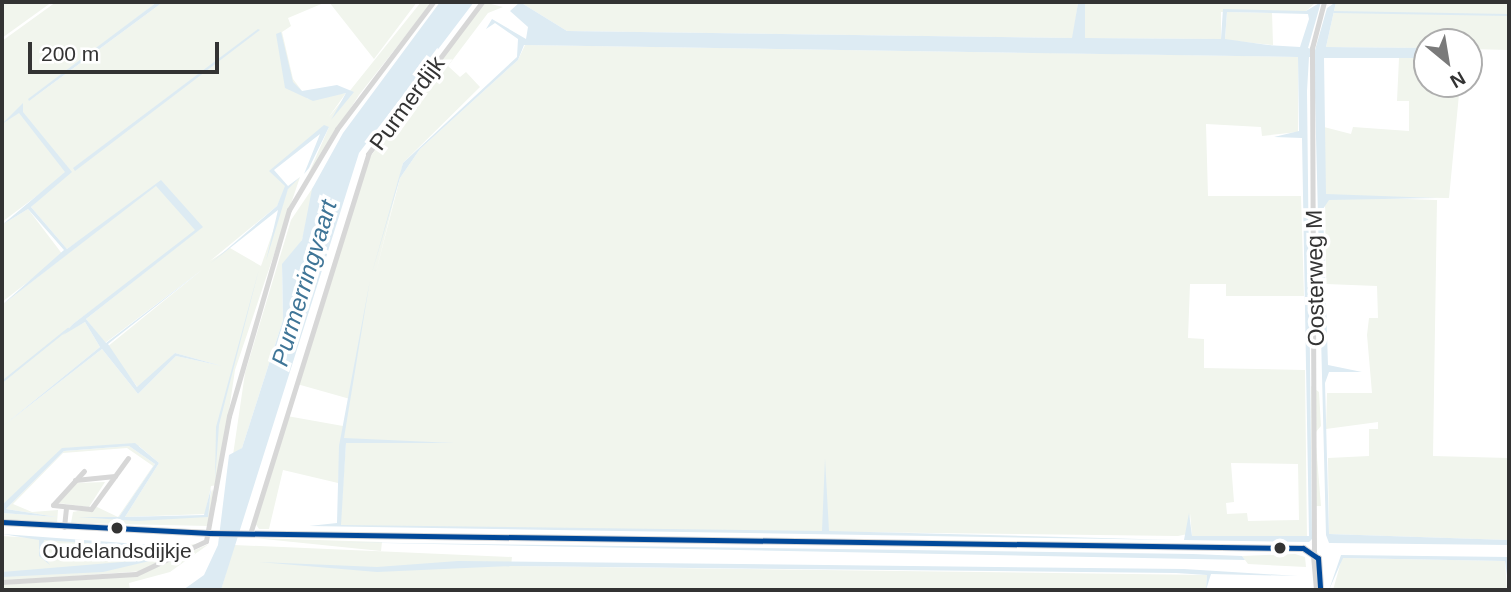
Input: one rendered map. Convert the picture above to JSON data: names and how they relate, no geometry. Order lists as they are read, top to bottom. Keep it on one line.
{"streets":{"street":["Purmerdijk","Oosterweg M"]},"water":["Purmerringvaart"],"places":["Oudelandsdijkje"],"scale_bar":"200 m","north":"bottom right"}
